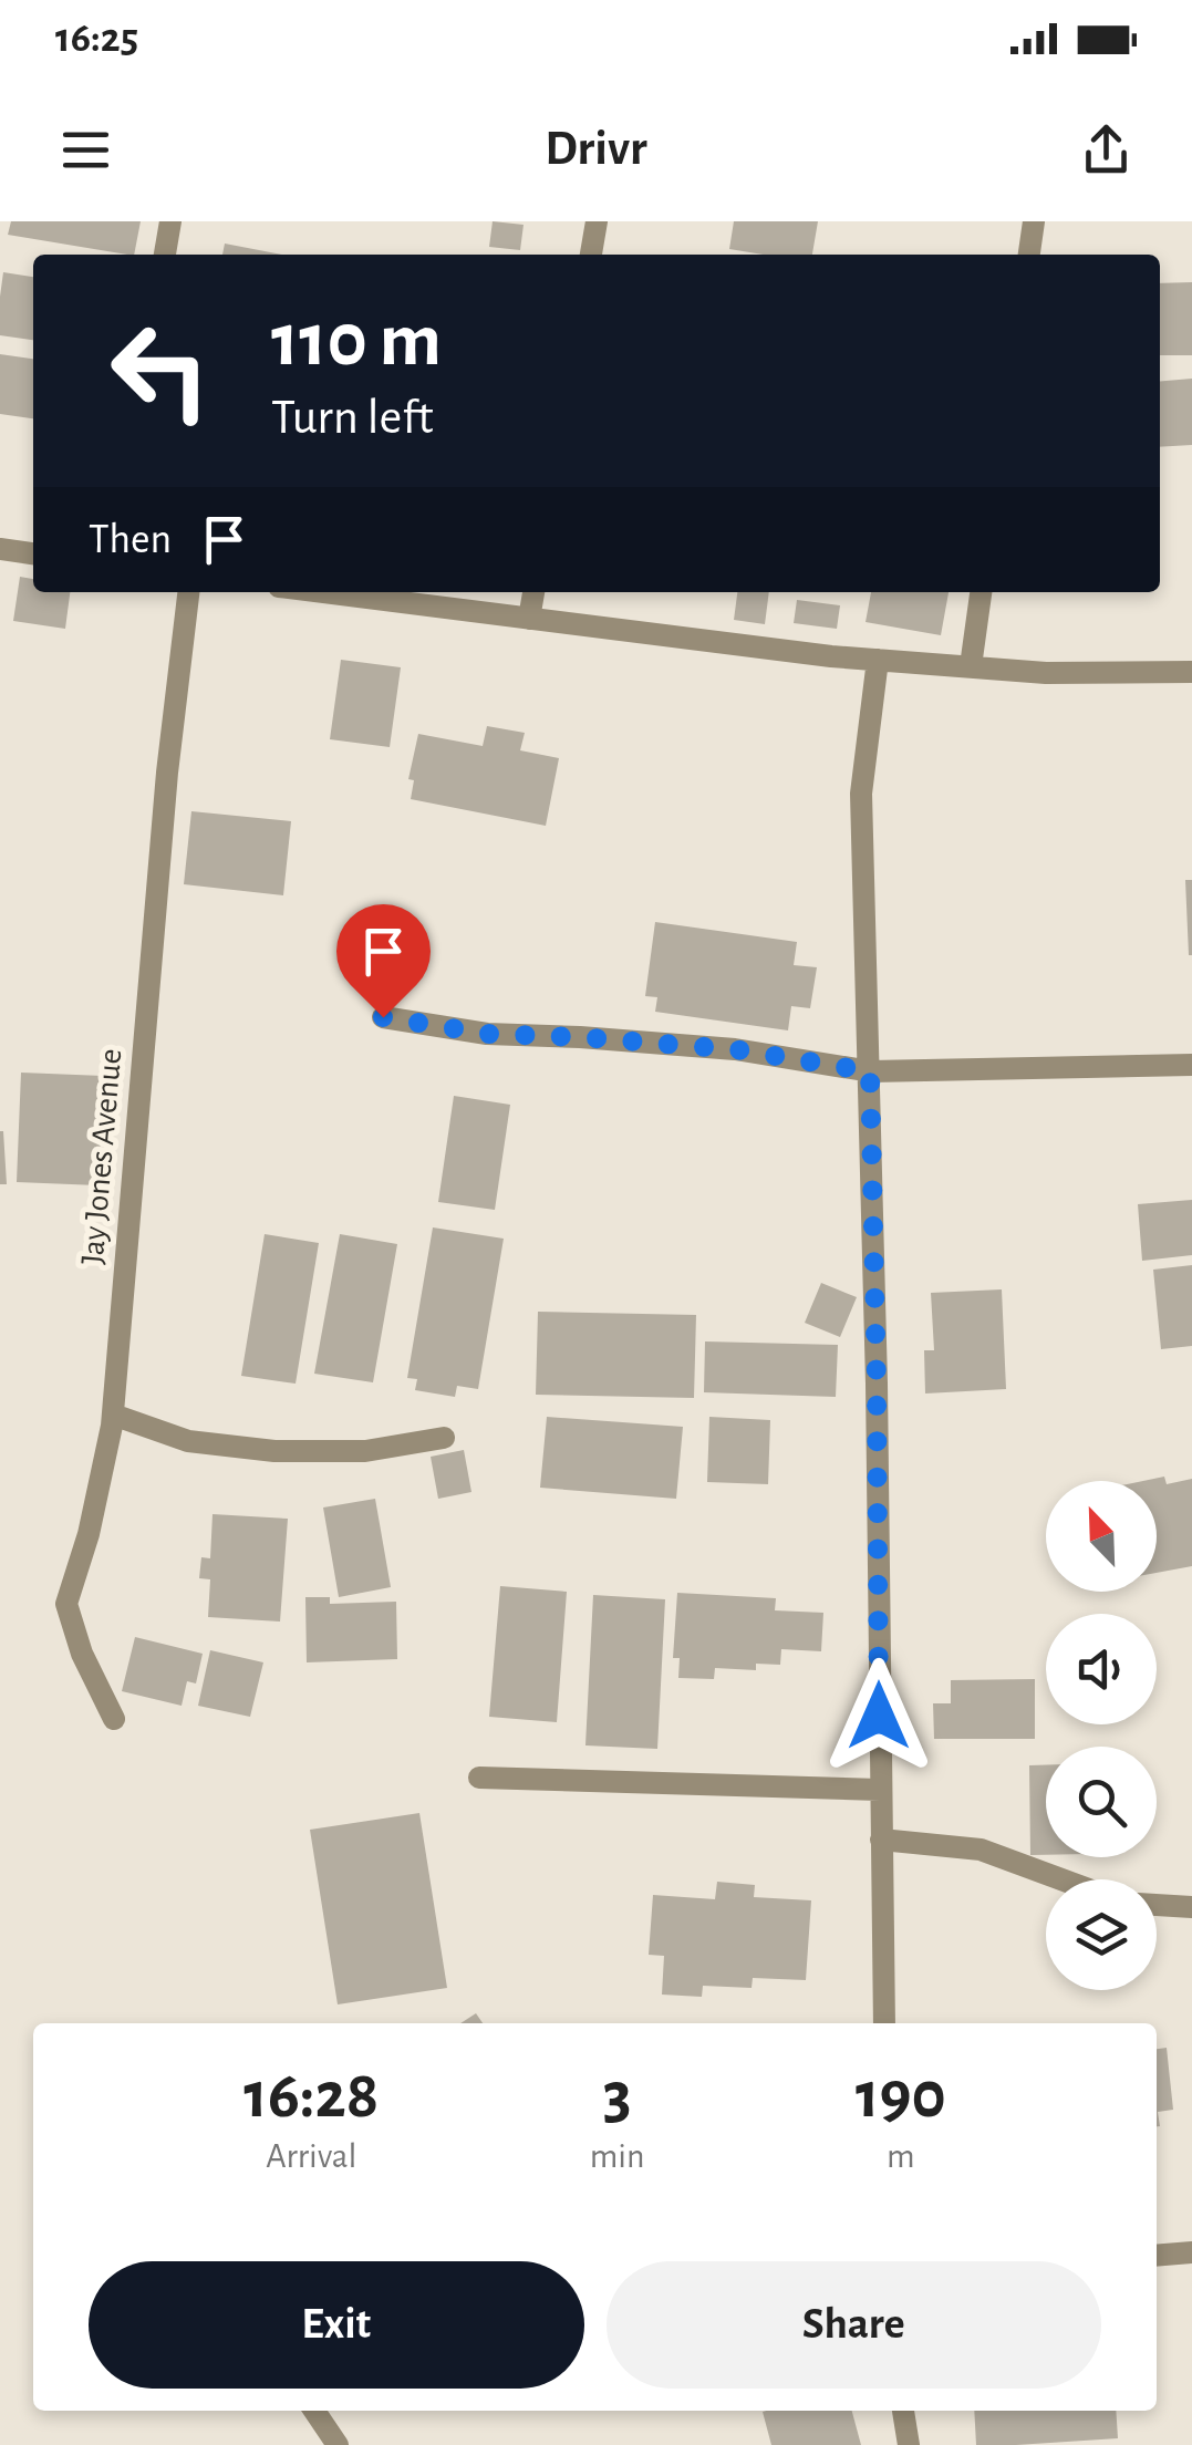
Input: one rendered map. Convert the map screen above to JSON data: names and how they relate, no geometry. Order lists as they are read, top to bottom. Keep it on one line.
{"streets":{"street":["Jay Jones Avenue"]},"north":"top left","page":{"status":"16:25","header":"Drivr","turn":["110 m","Turn left"],"then":"Then","eta":["16:28","Arrival","3","min","190","m"],"buttons":["Exit","Share"]}}
